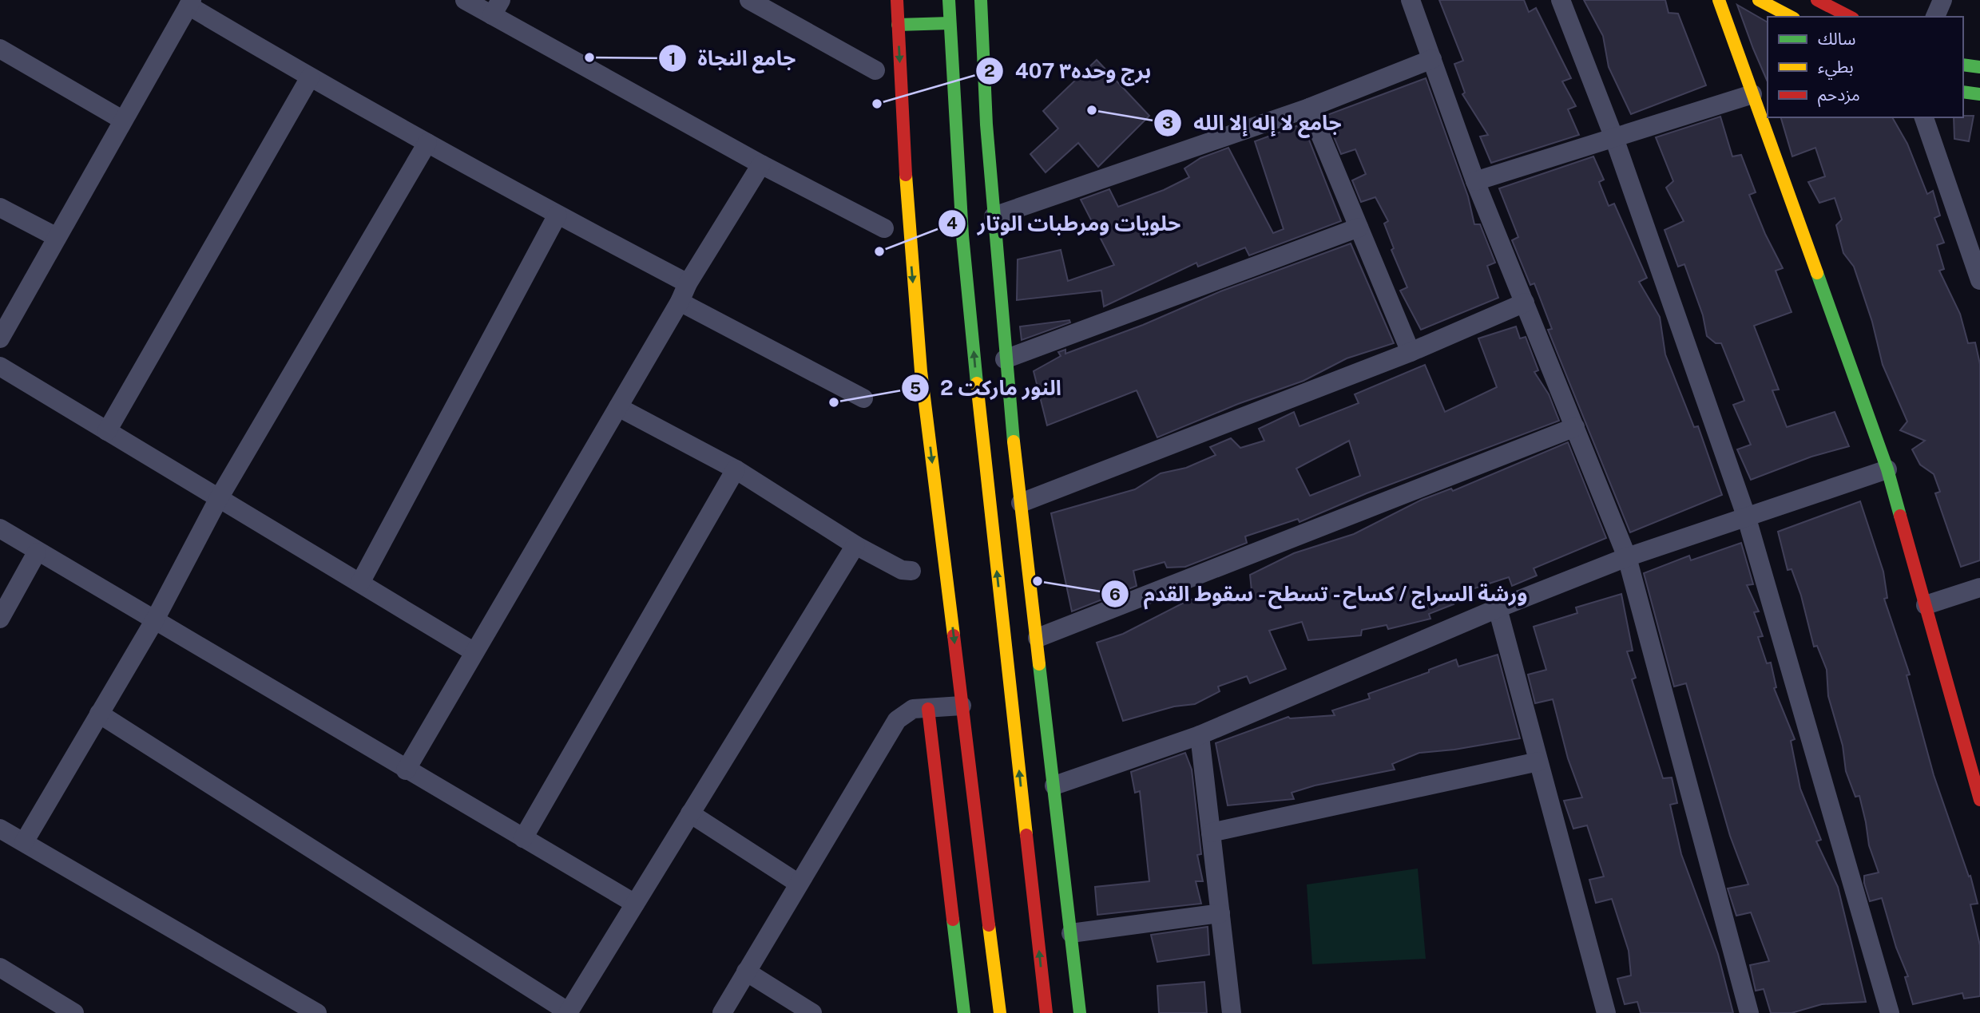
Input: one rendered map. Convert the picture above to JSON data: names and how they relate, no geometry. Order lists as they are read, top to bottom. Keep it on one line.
{"places":["جامع النجاة","برج وحده٣ 407","جامع لا إله إلا الله","حلويات ومرطبات الوتار","النور ماركت 2","ورشة السراج / كساح - تسطح - سقوط القدم"],"legend":["سالك","بطيء","مزدحم"]}
